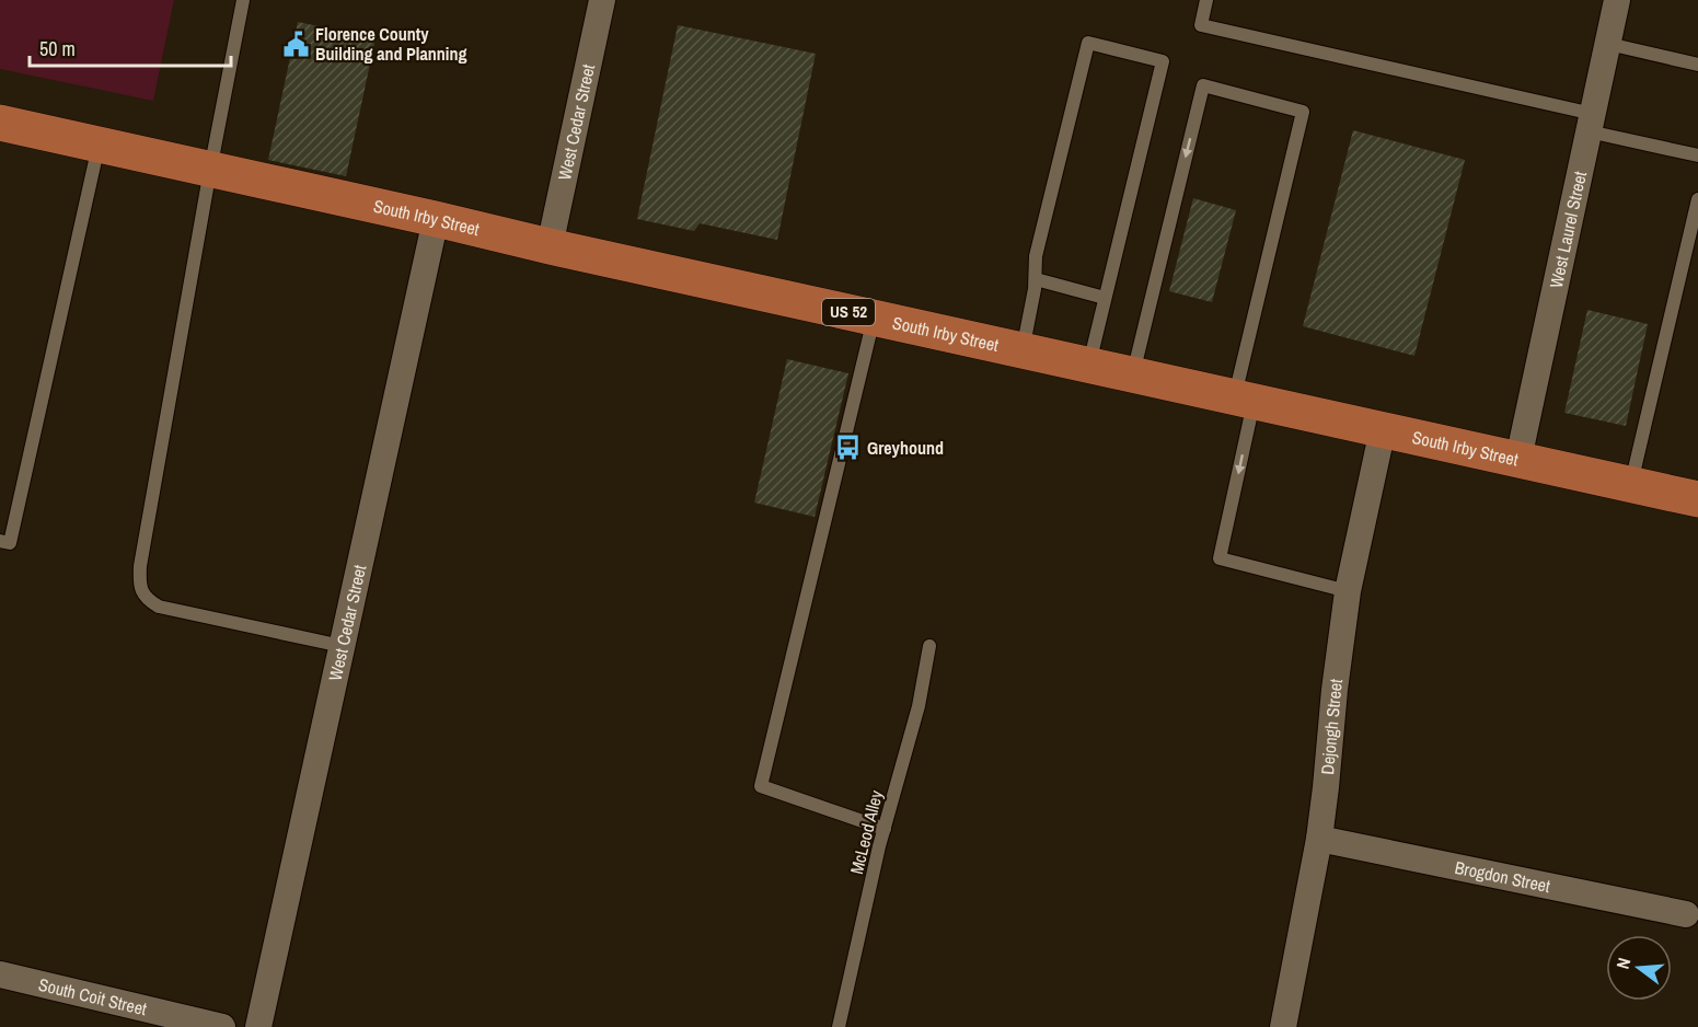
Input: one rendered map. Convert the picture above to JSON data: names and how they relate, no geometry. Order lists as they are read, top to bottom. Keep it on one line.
{"streets":{"main road":["South Irby Street","US 52"],"street":["West Cedar Street","West Laurel Street","Dejongh Street","Brogdon Street","South Coit Street"],"lane":["McLeod Alley"]},"crossings":[["West Cedar Street","South Irby Street"],["South Irby Street","West Laurel Street"],["South Irby Street","Dejongh Street"],["Dejongh Street","Brogdon Street"]],"places":{"public building":["Florence County Building and Planning"],"bus stop":["Greyhound"]},"scale_bar":"50 m","north":"left"}
